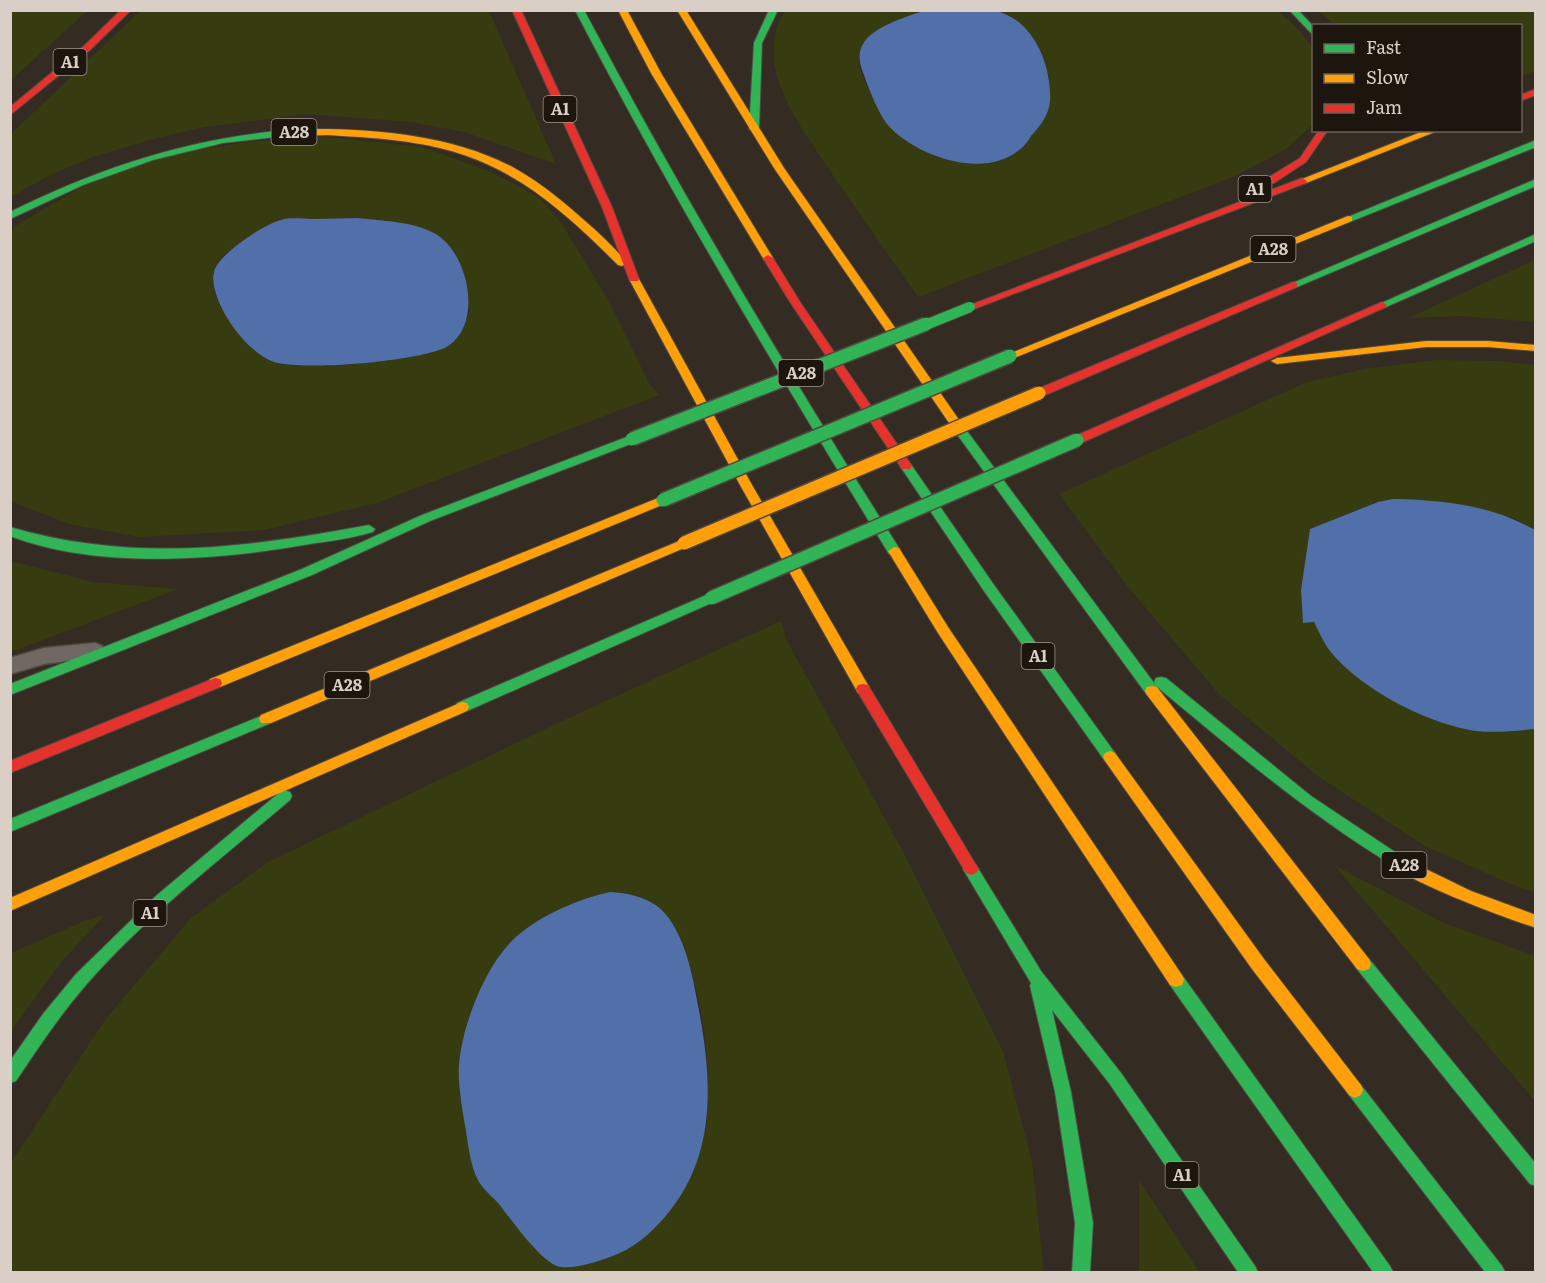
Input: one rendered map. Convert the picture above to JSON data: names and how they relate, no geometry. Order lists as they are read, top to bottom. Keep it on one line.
{"streets":{"highway":["A1","A28"]},"crossings":[["A1","A28"]],"legend":["Fast","Slow","Jam"]}
